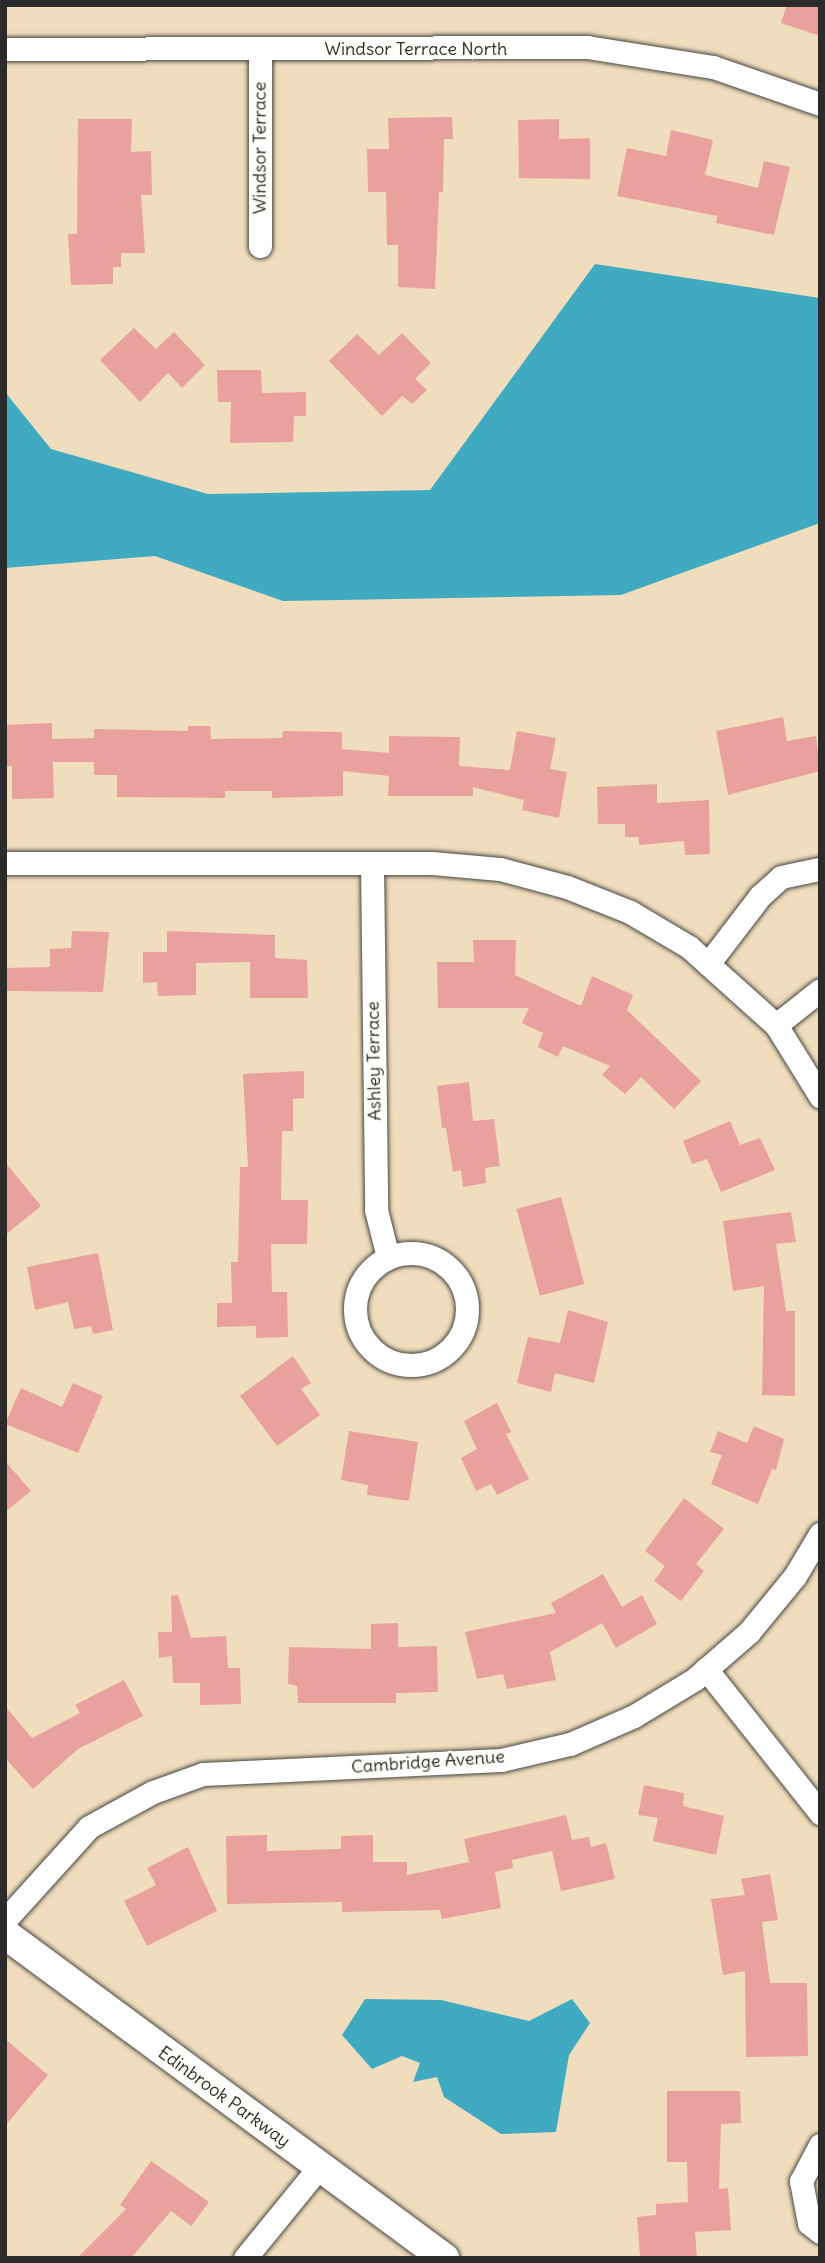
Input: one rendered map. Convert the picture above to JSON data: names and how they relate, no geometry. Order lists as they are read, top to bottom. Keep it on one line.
{"streets":{"street":["Windsor Terrace North","Windsor Terrace","Ashley Terrace","Cambridge Avenue","Edinbrook Parkway"]},"crossings":[["Windsor Terrace North","Windsor Terrace"]]}
